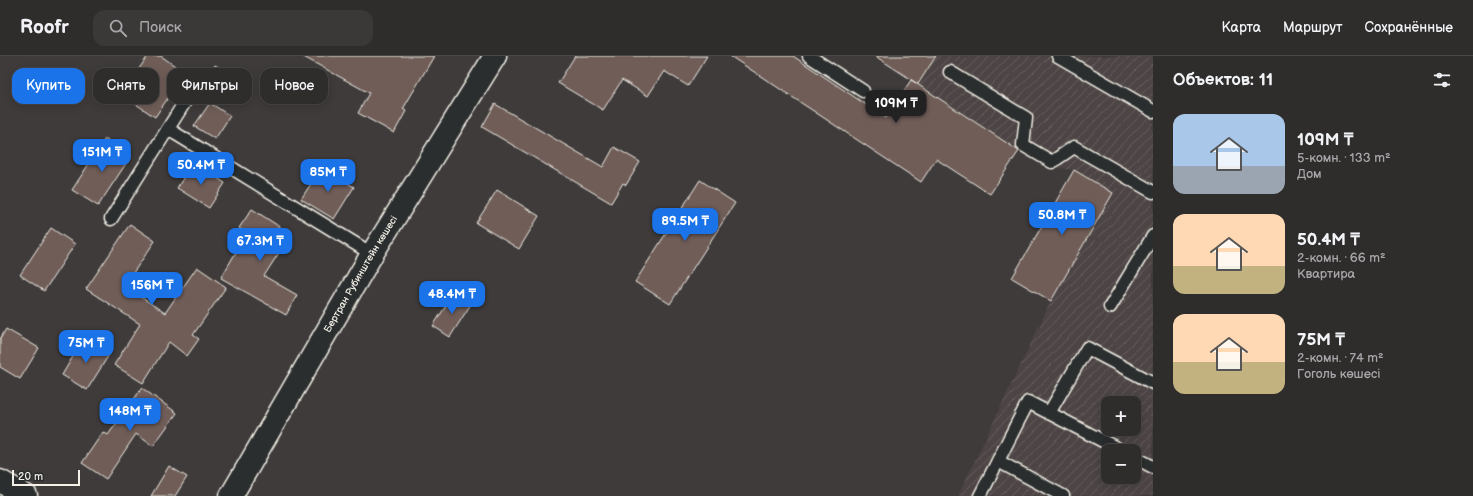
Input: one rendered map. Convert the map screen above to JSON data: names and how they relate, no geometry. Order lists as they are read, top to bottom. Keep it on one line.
{"streets":{"street":["Бертран Рубинштейн көшесі"]},"scale_bar":"20 m","page":{"header":"Roofr","search":"Поиск","nav":["Карта","Маршрут","Сохранённые"],"heading":"Объектов: 11","chip":["Купить","Снять","Фильтры","Новое"],"price":["109M ₸","151M ₸","50.4M ₸","85M ₸","50.8M ₸","89.5M ₸","67.3M ₸","156M ₸","48.4M ₸","75M ₸","148M ₸"],"list":[{"name":"109M ₸","note":"5-комн. · 133 m² · Дом"},{"name":"50.4M ₸","note":"2-комн. · 66 m² · Квартира"},{"name":"75M ₸","note":"2-комн. · 74 m² · Гоголь көшесі"}],"map_buttons":["+","−"],"scale":"20 m"}}
